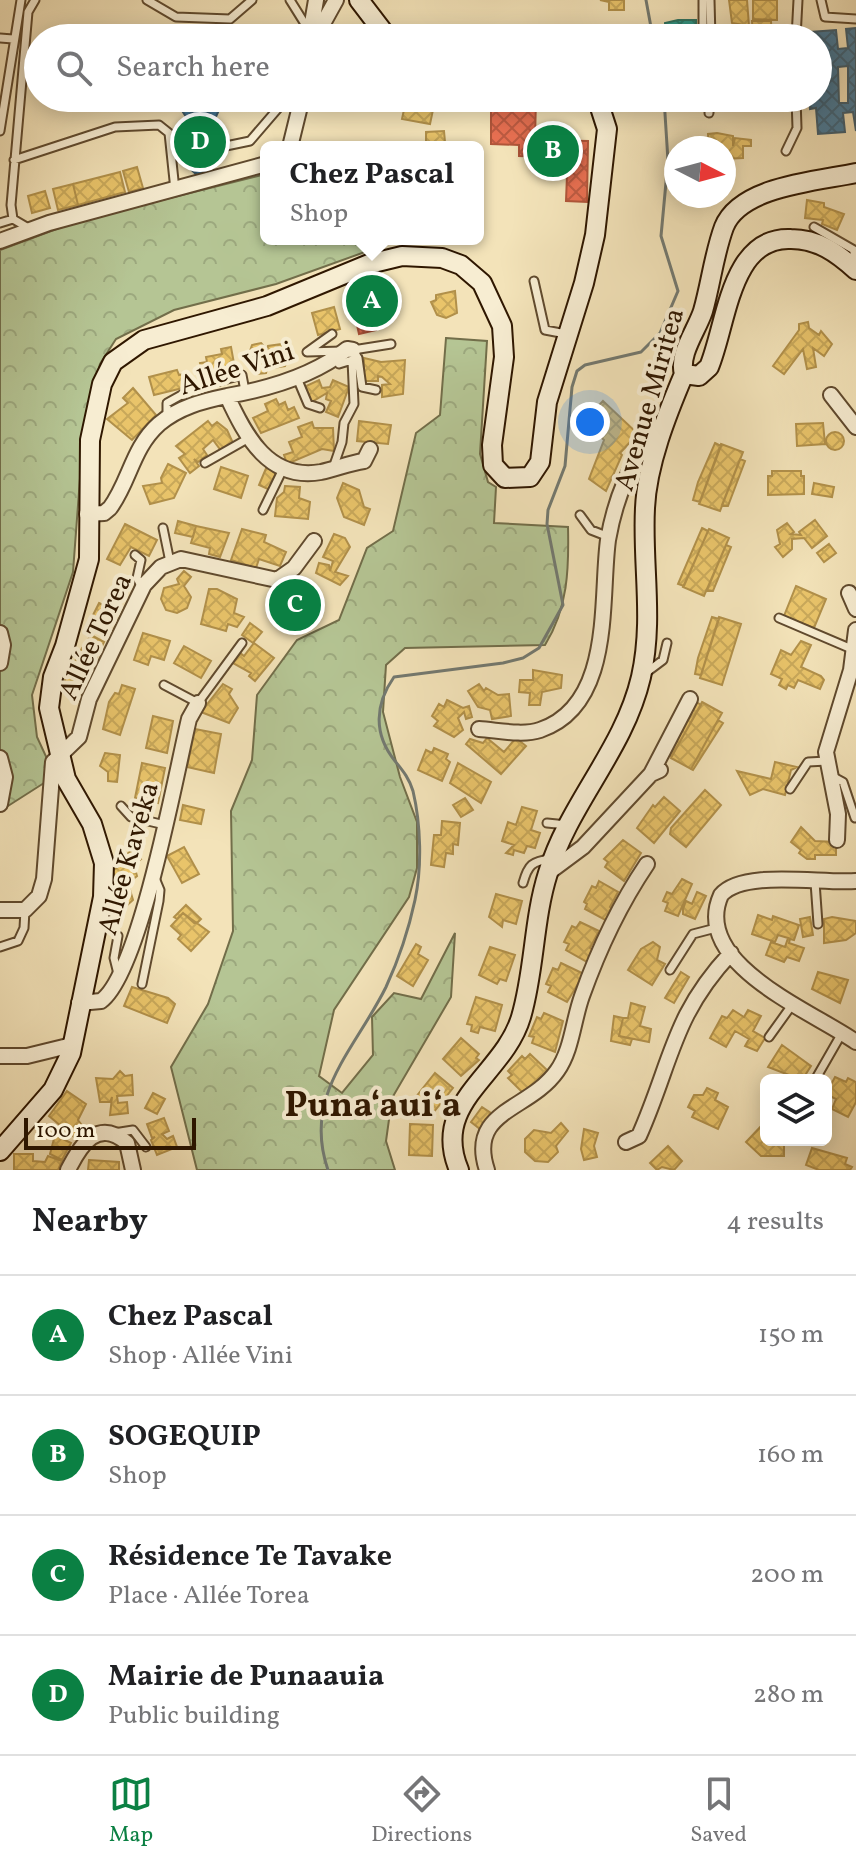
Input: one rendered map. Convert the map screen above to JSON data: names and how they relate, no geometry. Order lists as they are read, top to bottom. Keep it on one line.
{"streets":{"main road":["Avenue Miritea"],"street":["Allée Vini","Allée Torea","Allée Kaveka"]},"districts":["Punaʻauiʻa"],"scale_bar":"100 m","north":"right","page":{"search":"Search here","pins":["D","B","A","C"],"popup":["Chez Pascal","Shop"],"scale":"100 m","heading":["Nearby","4 results"],"list":[{"mark":"A","name":"Chez Pascal","note":"Shop · Allée Vini","value":"150 m"},{"mark":"B","name":"SOGEQUIP","note":"Shop","value":"160 m"},{"mark":"C","name":"Résidence Te Tavake","note":"Place · Allée Torea","value":"200 m"},{"mark":"D","name":"Mairie de Punaauia","note":"Public building","value":"280 m"}],"nav":["Map","Directions","Saved"]}}
